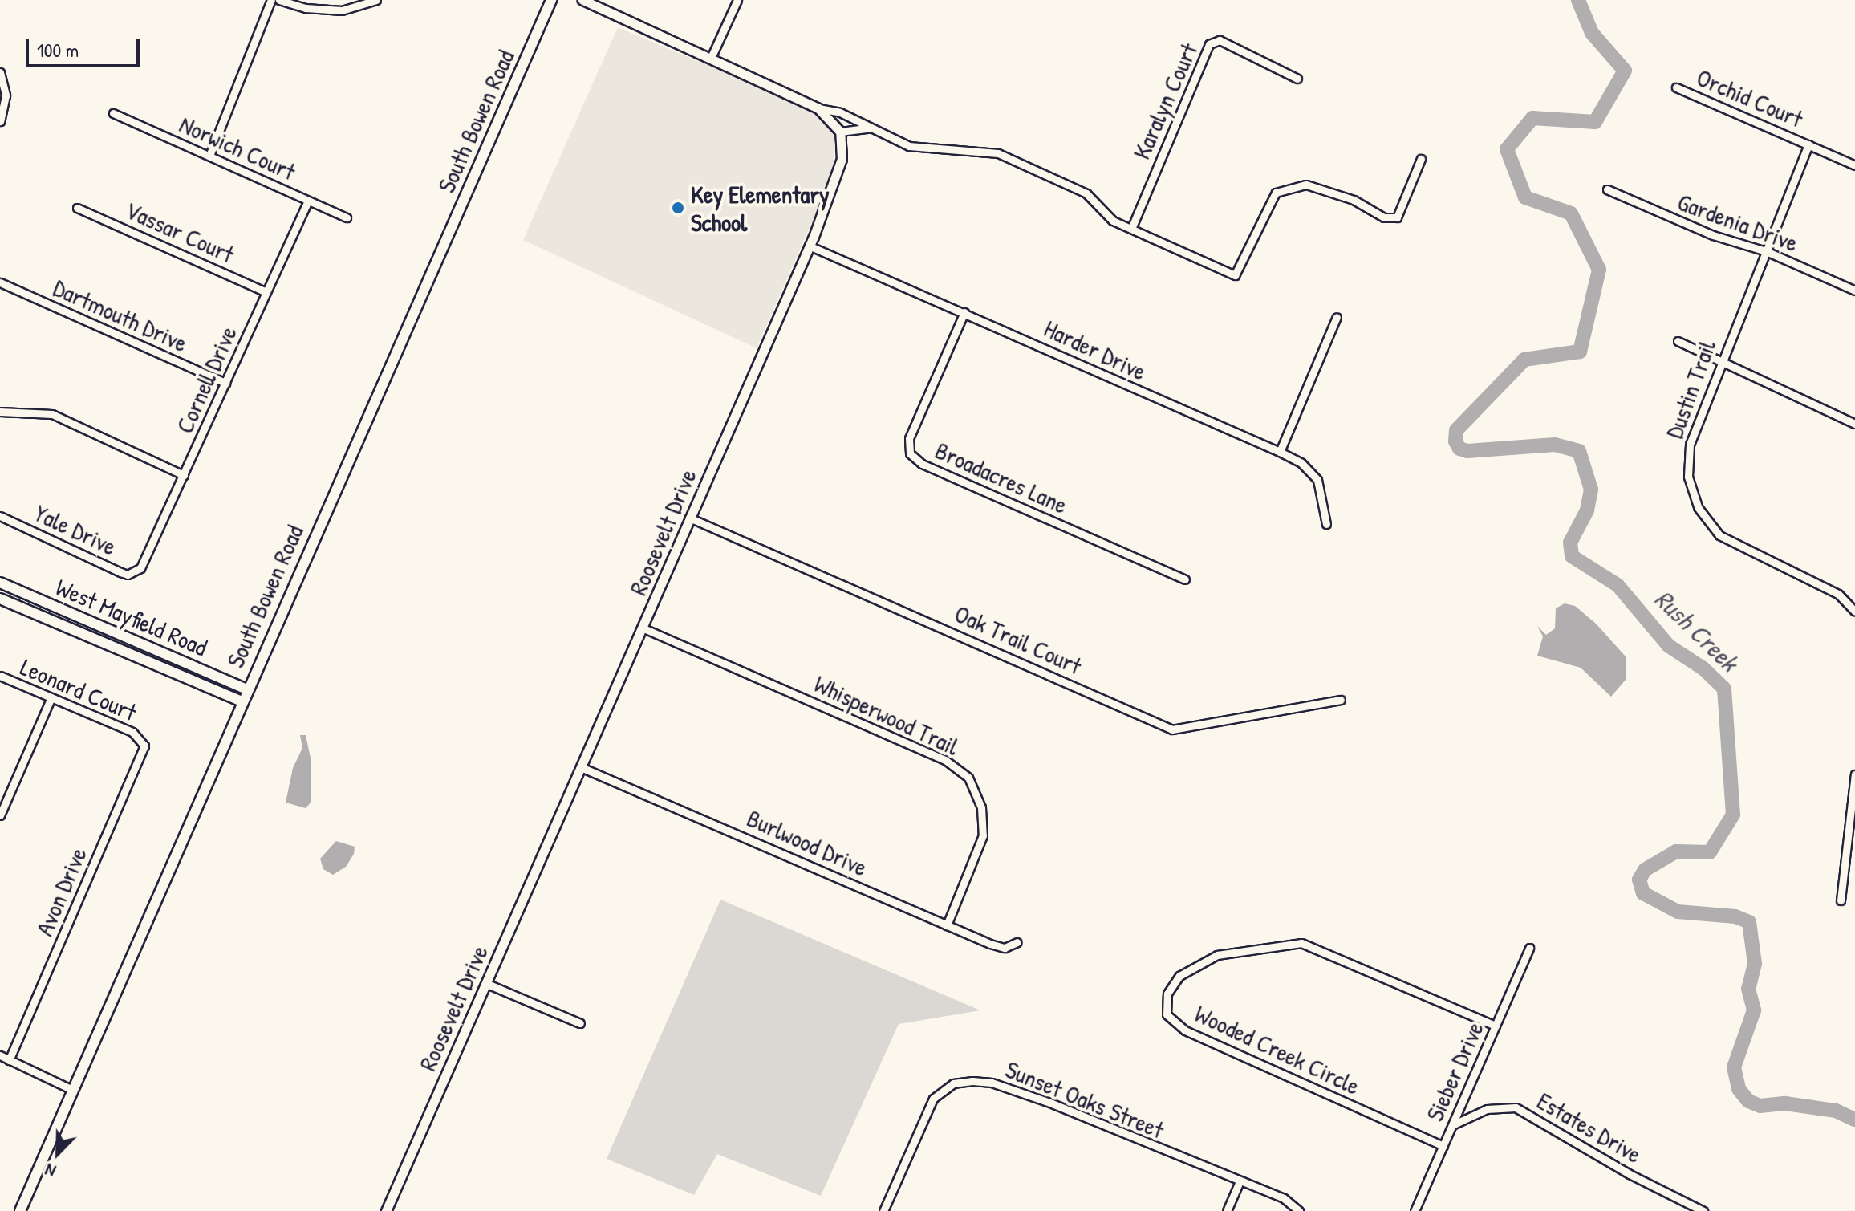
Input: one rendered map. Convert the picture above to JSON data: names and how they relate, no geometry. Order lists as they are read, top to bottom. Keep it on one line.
{"streets":{"main road":["South Bowen Road","West Mayfield Road"],"street":["Orchid Court","Karalyn Court","Norwich Court","Gardenia Drive","Vassar Court","Dartmouth Drive","Harder Drive","Cornell Drive","Dustin Trail","Broadacres Lane","Yale Drive","Roosevelt Drive","Oak Trail Court","Leonard Court","Whisperwood Trail","Burlwood Drive","Avon Drive","Wooded Creek Circle","Sieber Drive","Sunset Oaks Street","Estates Drive"]},"crossings":[["Orchid Court","Dustin Trail"],["South Bowen Road","West Mayfield Road"],["Norwich Court","Cornell Drive"],["Gardenia Drive","Dustin Trail"],["Vassar Court","Cornell Drive"],["Dartmouth Drive","Cornell Drive"],["Harder Drive","Broadacres Lane"],["Harder Drive","Roosevelt Drive"],["Cornell Drive","Yale Drive"],["Roosevelt Drive","Oak Trail Court"],["Roosevelt Drive","Whisperwood Trail"],["Roosevelt Drive","Burlwood Drive"],["Leonard Court","Avon Drive"],["Whisperwood Trail","Burlwood Drive"],["Wooded Creek Circle","Sieber Drive"],["Sieber Drive","Estates Drive"]],"water":["Rush Creek"],"places":["Key Elementary School"],"scale_bar":"100 m","north":"bottom left"}
